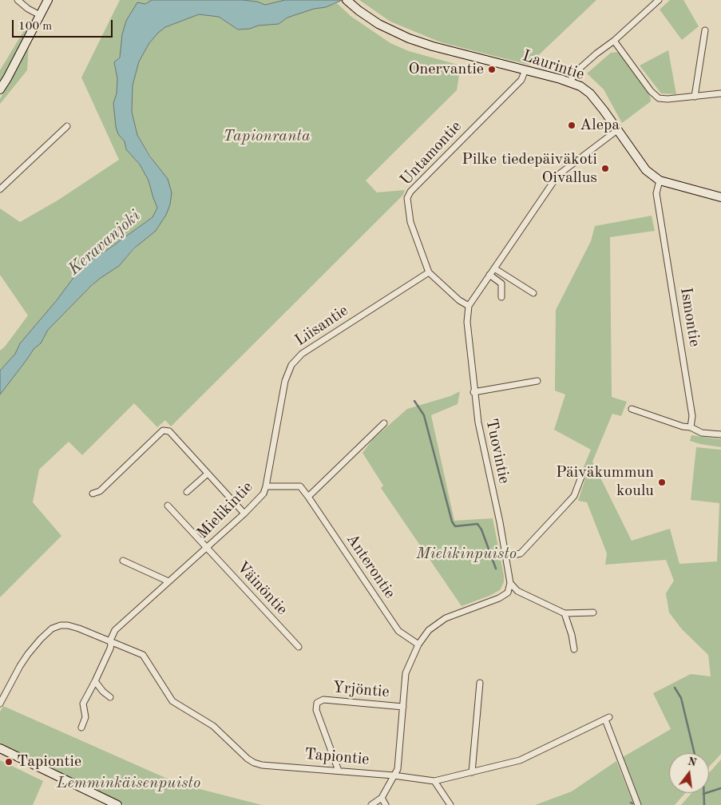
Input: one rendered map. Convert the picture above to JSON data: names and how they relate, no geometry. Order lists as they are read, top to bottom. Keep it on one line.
{"streets":{"street":["Laurintie","Untamontie","Ismontie","Liisantie","Tuovintie","Mielikintie","Anterontie","Väinöntie","Yrjöntie","Tapiontie"]},"crossings":[["Laurintie","Untamontie"],["Laurintie","Ismontie"],["Untamontie","Liisantie"],["Liisantie","Mielikintie"],["Mielikintie","Anterontie"],["Mielikintie","Väinöntie"],["Mielikintie","Tapiontie"],["Yrjöntie","Tapiontie"]],"water":["Keravanjoki"],"parks":["Tapionranta","Mielikinpuisto","Lemminkäisenpuisto"],"places":["Onervantie","Alepa","Pilke tiedepäiväkoti Oivallus","Päiväkummun koulu","Tapiontie"],"scale_bar":"100 m","north":"top"}
